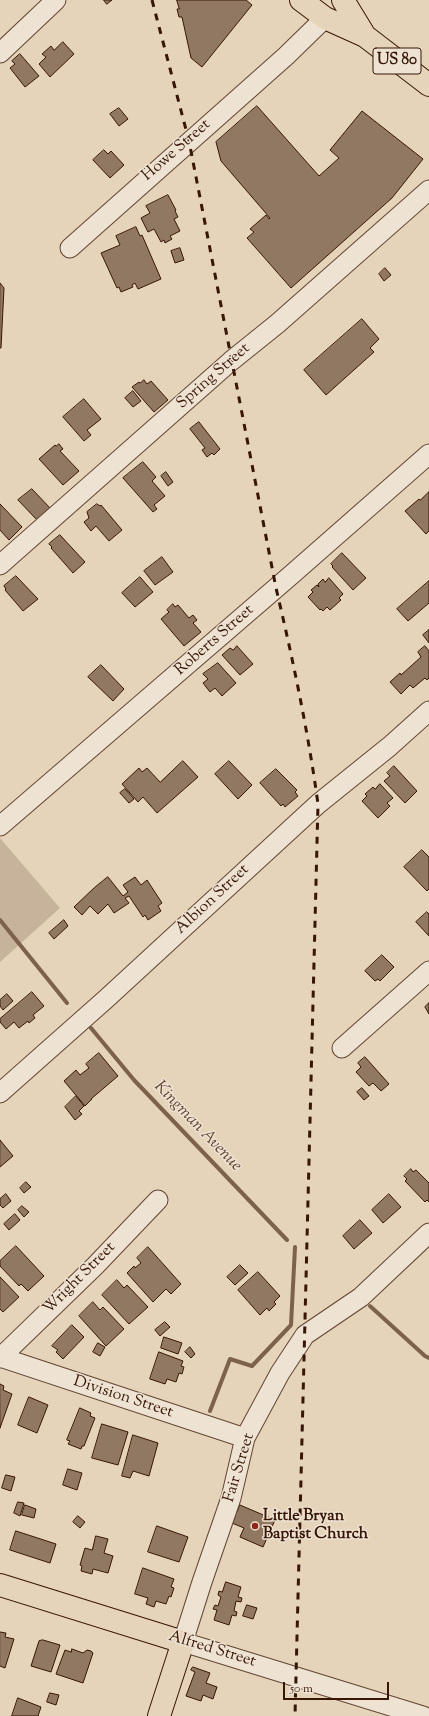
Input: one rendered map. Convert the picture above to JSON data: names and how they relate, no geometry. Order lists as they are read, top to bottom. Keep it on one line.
{"streets":{"main road":["US 80","Fair Street","Alfred Street"],"street":["Howe Street","Spring Street","Roberts Street","Albion Street","Wright Street","Division Street"]},"crossings":[["US 80","Howe Street"],["Wright Street","Division Street"],["Division Street","Fair Street"],["Fair Street","Alfred Street"]],"water":["Kingman Avenue"],"places":["Little Bryan Baptist Church"],"scale_bar":"50 m"}
